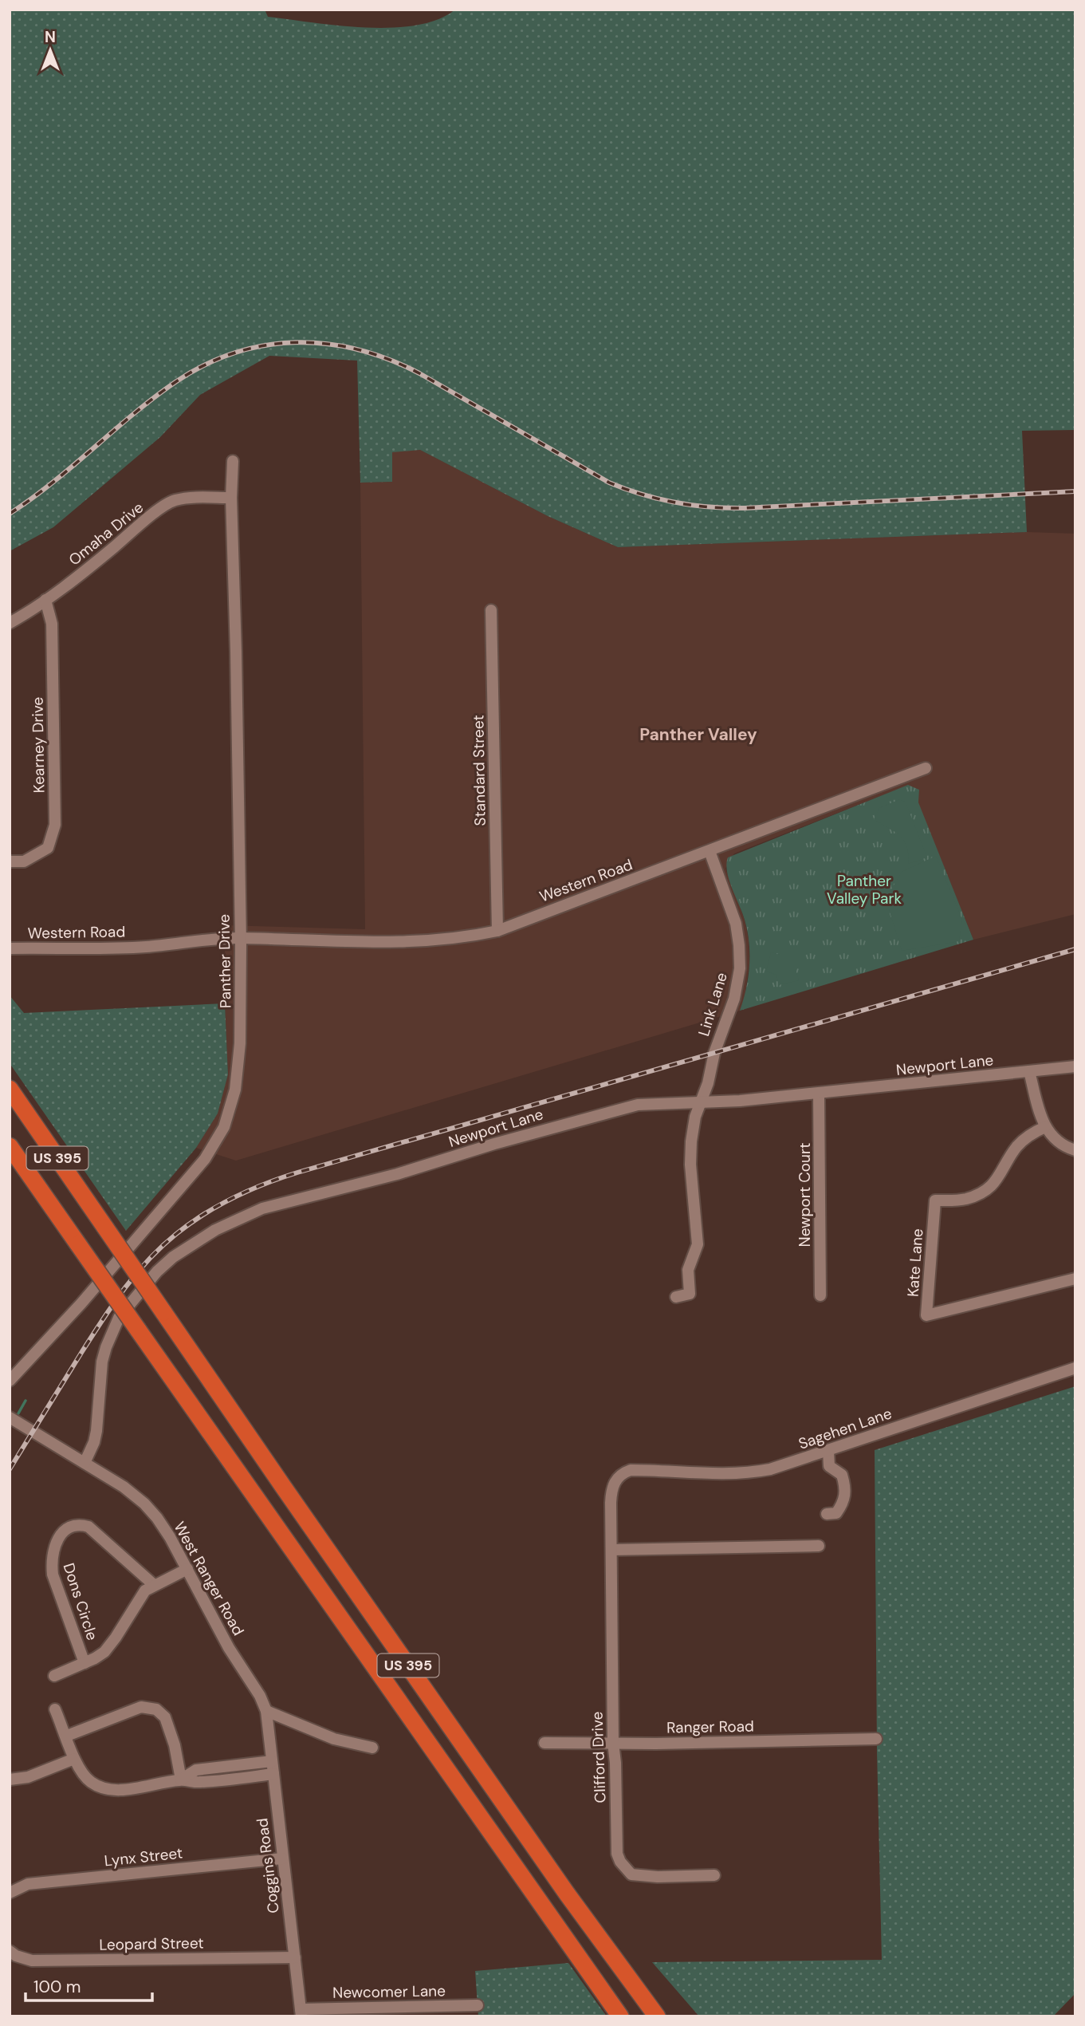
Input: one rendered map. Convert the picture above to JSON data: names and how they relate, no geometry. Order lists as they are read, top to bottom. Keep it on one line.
{"streets":{"highway":["US 395"],"street":["Omaha Drive","Kearney Drive","Standard Street","Western Road","Panther Drive","Link Lane","Newport Lane","Newport Court","Kate Lane","Sagehen Lane","West Ranger Road","Dons Circle","Ranger Road","Clifford Drive","Lynx Street","Coggins Road","Leopard Street","Newcomer Lane"]},"crossings":[["Omaha Drive","Kearney Drive"],["Omaha Drive","Panther Drive"],["Standard Street","Western Road"],["Western Road","Panther Drive"],["Western Road","Link Lane"],["Link Lane","Newport Lane"],["Newport Lane","Newport Court"],["Newport Lane","West Ranger Road"],["Sagehen Lane","Clifford Drive"],["West Ranger Road","Coggins Road"],["Ranger Road","Clifford Drive"],["Lynx Street","Coggins Road"],["Coggins Road","Leopard Street"],["Coggins Road","Newcomer Lane"]],"districts":["Panther Valley"],"parks":["Panther Valley Park"],"scale_bar":"100 m","north":"top"}
